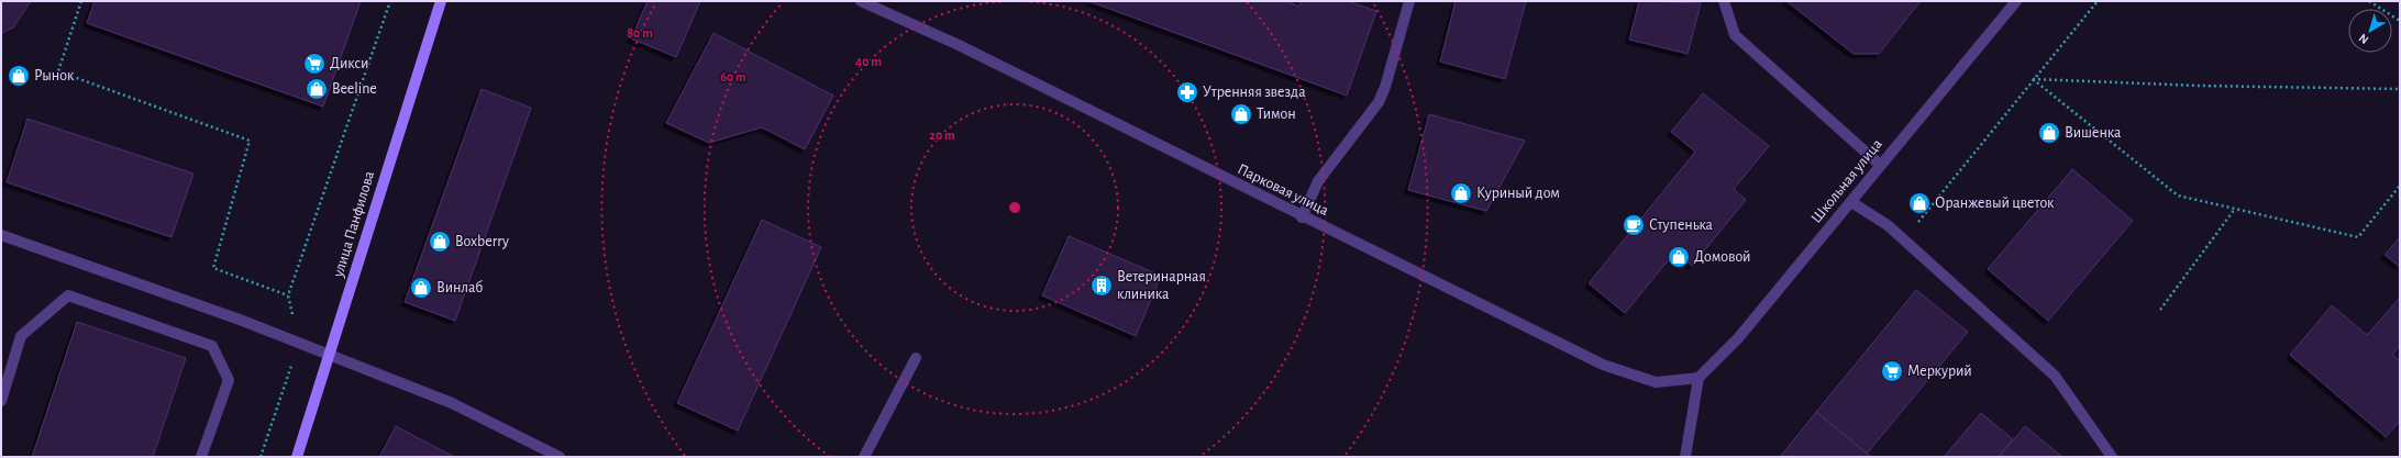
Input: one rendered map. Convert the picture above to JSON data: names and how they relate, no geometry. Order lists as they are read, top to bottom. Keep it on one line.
{"streets":{"main road":["улица Панфилова"],"street":["Школьная улица","Парковая улица"]},"crossings":[["Школьная улица","Парковая улица"]],"places":{"supermarket":["Дикси","Меркурий"],"shop":["Рынок","Beeline","Тимон","Вишенка","Куриный дом","Оранжевый цветок","Boxberry","Домовой","Винлаб"],"pharmacy":["Утренняя звезда"],"cafe":["Ступенька"],"building":["Ветеринарная клиника"]},"north":"bottom left","rings":["80 m","40 m","60 m","20 m"]}
